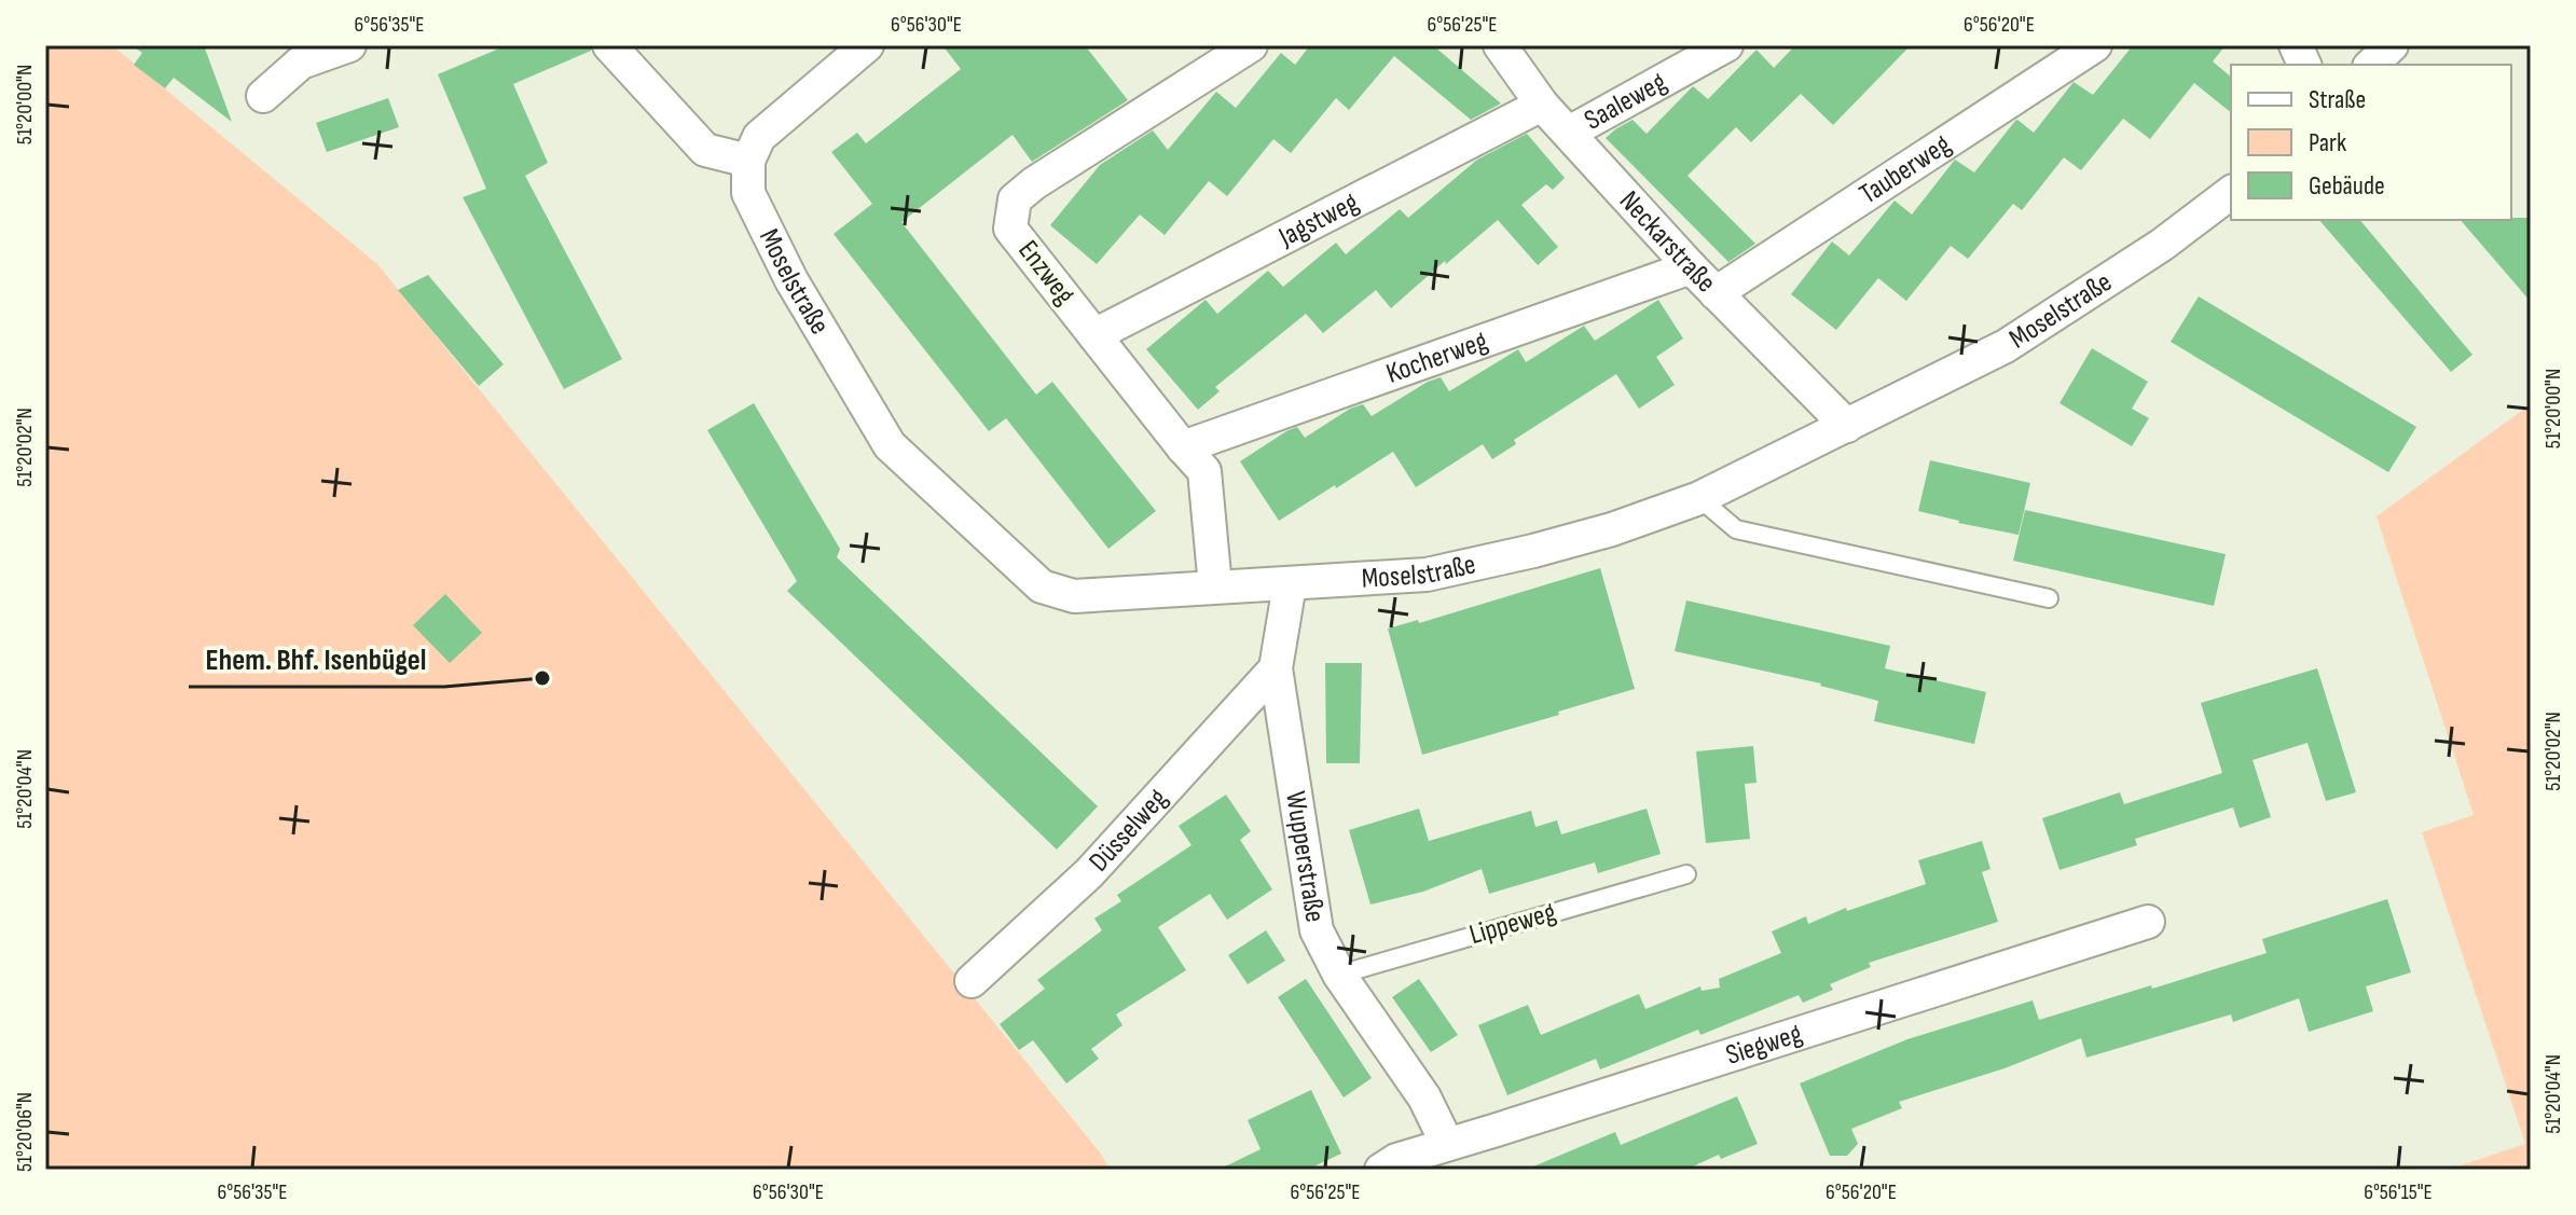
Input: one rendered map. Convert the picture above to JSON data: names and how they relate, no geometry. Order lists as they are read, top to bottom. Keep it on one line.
{"streets":{"street":["Saaleweg","Tauberweg","Jagstweg","Neckarstraße","Enzweg","Moselstraße","Kocherweg","Düsselweg","Wupperstraße","Siegweg"],"lane":["Lippeweg"]},"crossings":[["Saaleweg","Neckarstraße"],["Tauberweg","Neckarstraße"],["Jagstweg","Neckarstraße"],["Jagstweg","Enzweg"],["Neckarstraße","Moselstraße"],["Neckarstraße","Kocherweg"],["Enzweg","Moselstraße"],["Enzweg","Kocherweg"],["Moselstraße","Wupperstraße"],["Düsselweg","Wupperstraße"],["Wupperstraße","Lippeweg"],["Wupperstraße","Siegweg"]],"places":["Ehem. Bhf. Isenbügel"],"legend":["Straße","Park","Gebäude"],"coordinates":["6°56'35\"E","6°56'30\"E","6°56'25\"E","6°56'20\"E","51°20'00\"N","51°20'02\"N","51°20'04\"N","51°20'06\"N","6°56'15\"E"]}
